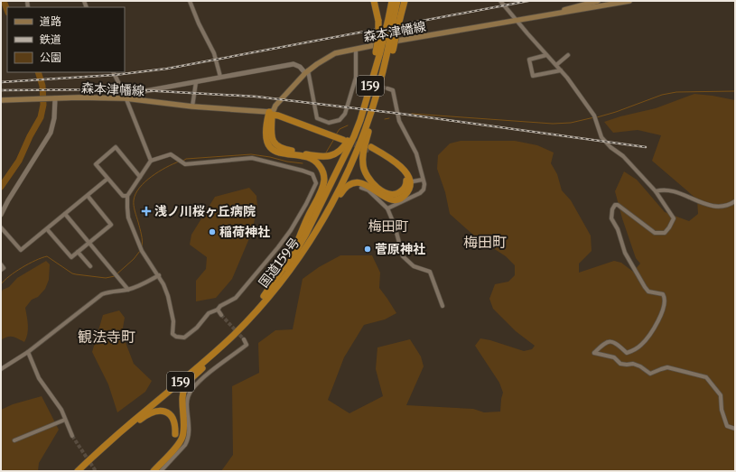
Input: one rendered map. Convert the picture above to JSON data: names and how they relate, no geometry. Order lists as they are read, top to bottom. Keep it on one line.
{"streets":{"highway":["159","国道159号"],"main road":["森本津幡線"]},"crossings":[["森本津幡線","159"],["159","国道159号"]],"districts":["梅田町","梅田町","観法寺町"],"places":{"health":["浅ノ川桜ヶ丘病院"],"other":["稲荷神社","菅原神社"]},"legend":["道路","鉄道","公園"]}
